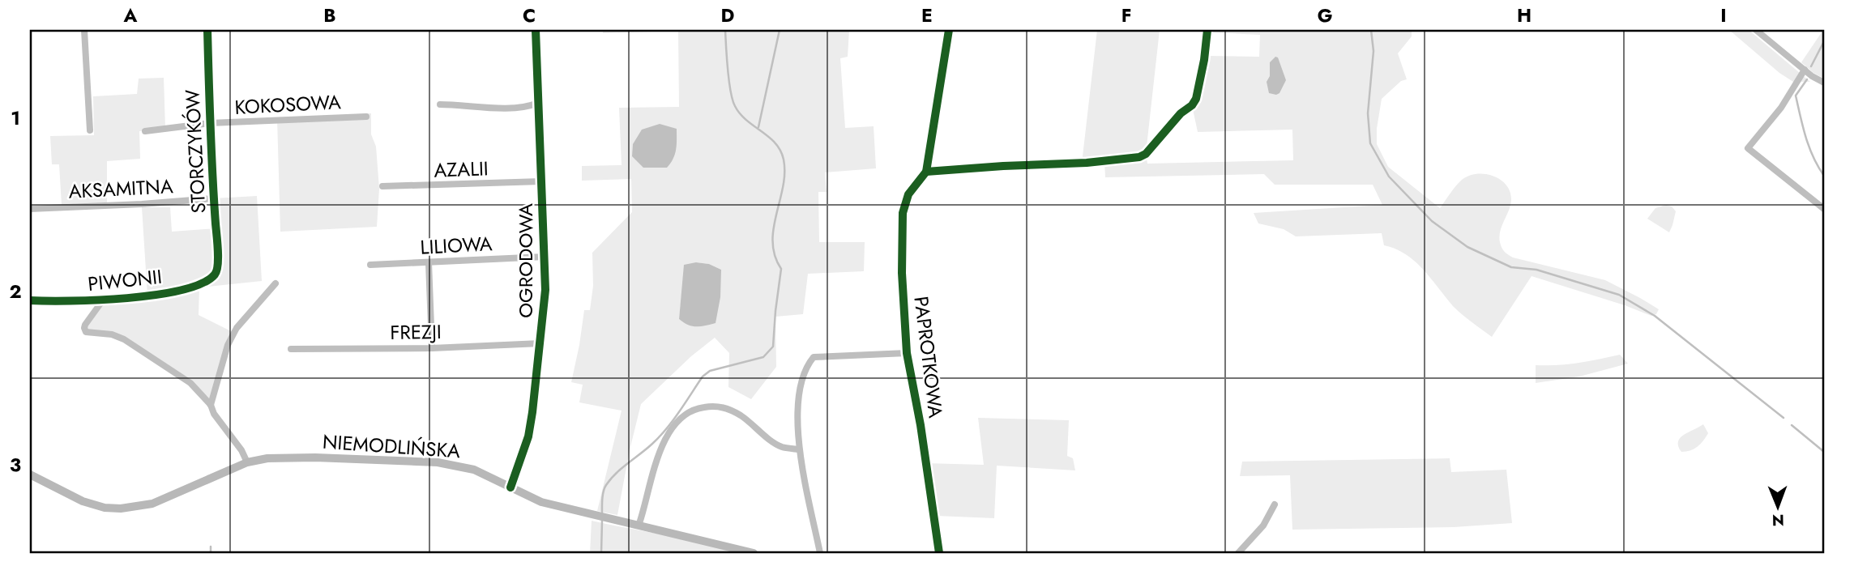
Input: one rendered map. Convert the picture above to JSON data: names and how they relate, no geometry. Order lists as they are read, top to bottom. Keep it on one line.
{"streets":{"main road":["NIEMODLIŃSKA"],"street":["KOKOSOWA","STORCZYKÓW","AZALII","AKSAMITNA","LILIOWA","OGRODOWA","PIWONII","FREZJI","PAPROTKOWA"]},"crossings":[["KOKOSOWA","STORCZYKÓW"],["STORCZYKÓW","AKSAMITNA"],["STORCZYKÓW","PIWONII"],["AZALII","OGRODOWA"],["LILIOWA","OGRODOWA"],["OGRODOWA","FREZJI"],["OGRODOWA","NIEMODLIŃSKA"]],"north":"bottom","grid":{"columns":["A","B","C","D","E","F","G","H","I"],"rows":["1","2","3"]}}
